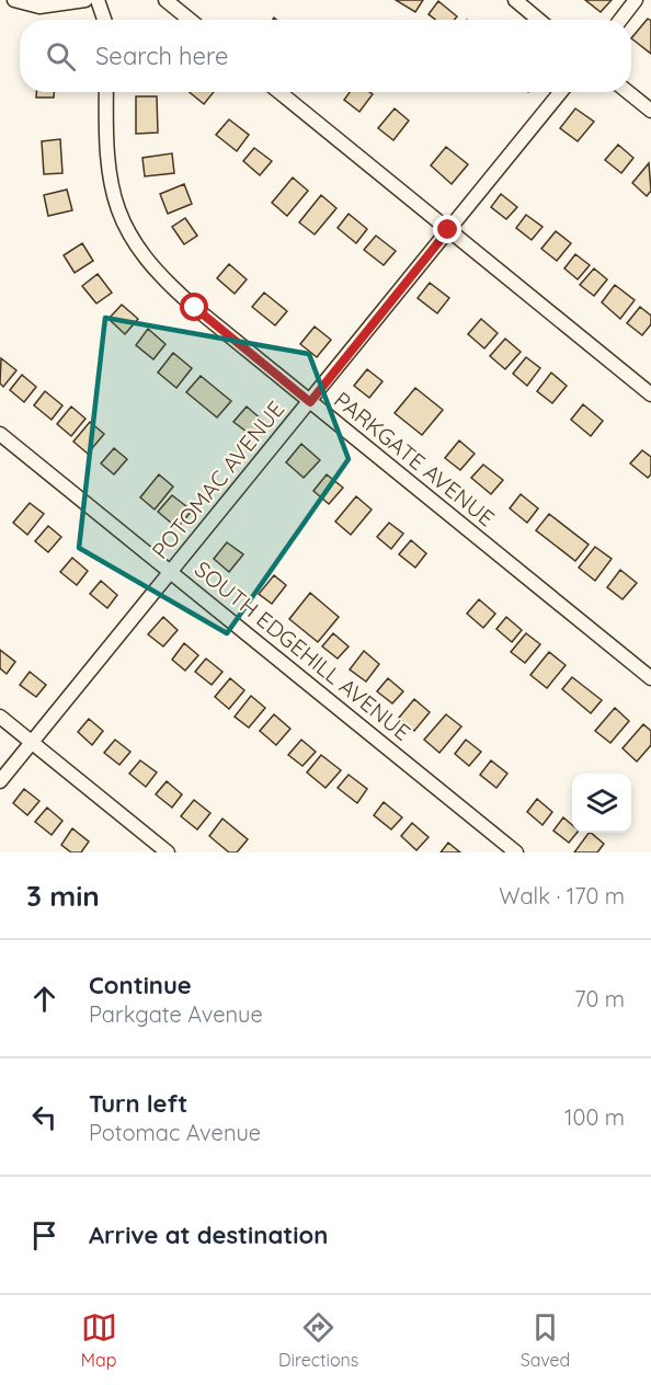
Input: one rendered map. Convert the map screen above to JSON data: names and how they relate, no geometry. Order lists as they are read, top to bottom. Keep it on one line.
{"streets":{"street":["PARKGATE AVENUE","POTOMAC AVENUE","SOUTH EDGEHILL AVENUE"]},"crossings":[["PARKGATE AVENUE","POTOMAC AVENUE"],["POTOMAC AVENUE","SOUTH EDGEHILL AVENUE"]],"page":{"search":"Search here","heading":["3 min","Walk · 170 m"],"list":[["Continue","Parkgate Avenue","70 m"],["Turn left","Potomac Avenue","100 m"],"Arrive at destination"],"nav":["Map","Directions","Saved"]}}
